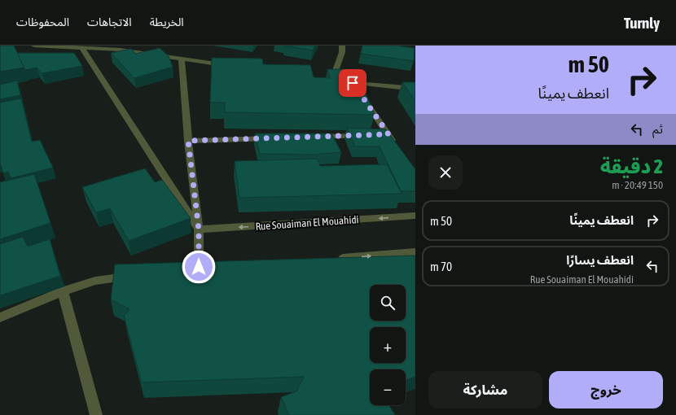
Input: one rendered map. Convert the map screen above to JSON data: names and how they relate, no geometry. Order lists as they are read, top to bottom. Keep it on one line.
{"streets":{"street":["Rue Souaiman El Mouahidi"]},"page":{"header":"Turnly","nav":["الخريطة","الاتجاهات","المحفوظات"],"turn":["50 m","انعطف يمينًا"],"then":"ثم","heading":["2 دقيقة","150 m · 20:49"],"list":[{"name":"انعطف يمينًا","value":"50 m"},{"name":"انعطف يسارًا","note":"Rue Souaiman El Mouahidi","value":"70 m"}],"map_buttons":["+","−"],"buttons":["خروج","مشاركة"]}}
